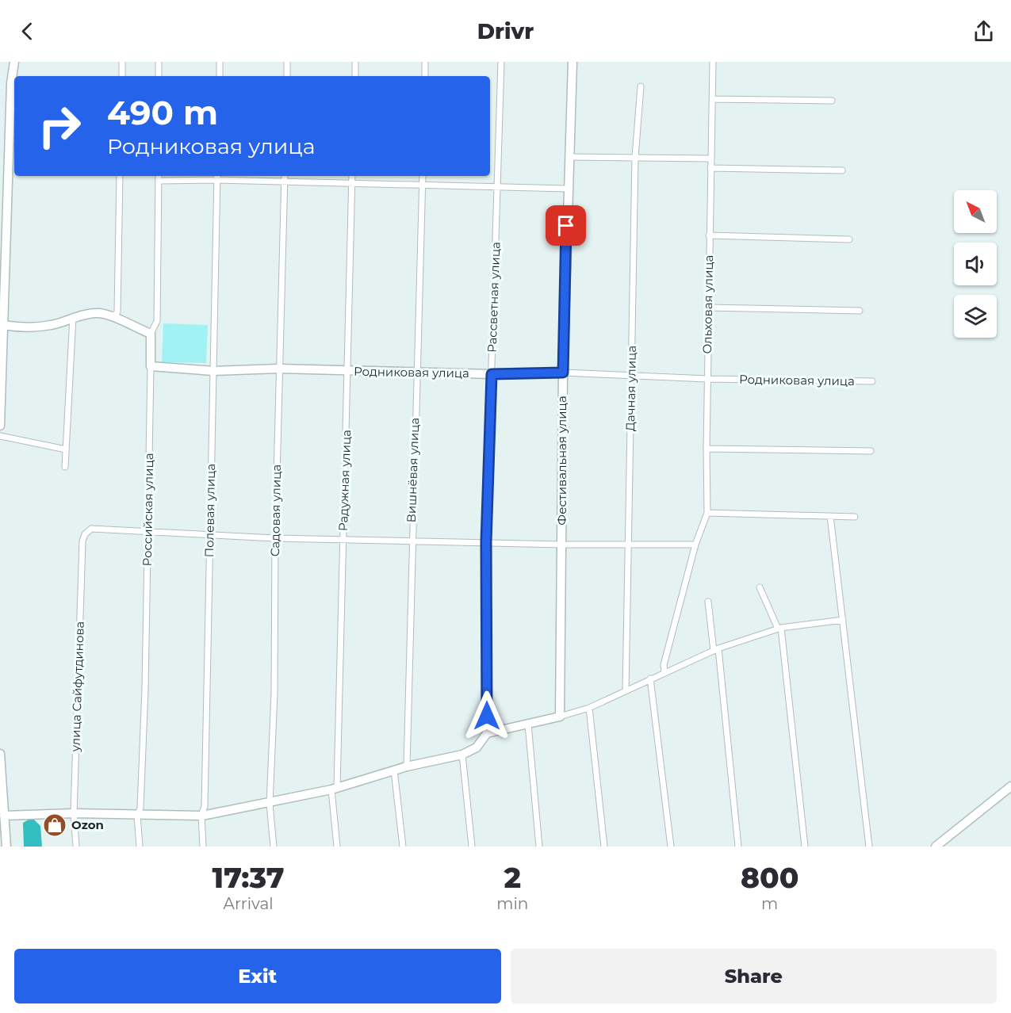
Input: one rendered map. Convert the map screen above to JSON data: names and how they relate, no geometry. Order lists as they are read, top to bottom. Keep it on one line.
{"streets":{"street":["Рассветная улица","Ольховая улица","Родниковая улица","Дачная улица","Фестивальная улица","Вишнёвая улица","Радужная улица","Российская улица","Полевая улица","Садовая улица","улица Сайфутдинова"]},"crossings":[["Рассветная улица","Родниковая улица"],["Ольховая улица","Родниковая улица"],["Родниковая улица","Дачная улица"],["Родниковая улица","Фестивальная улица"],["Родниковая улица","Вишнёвая улица"],["Родниковая улица","Радужная улица"],["Родниковая улица","Российская улица"],["Родниковая улица","Полевая улица"],["Родниковая улица","Садовая улица"],["Российская улица","улица Сайфутдинова"]],"places":{"shop":["Ozon"]},"north":"top left","page":{"header":"Drivr","turn":["490 m","Родниковая улица"],"eta":["17:37","Arrival","2","min","800","m"],"buttons":["Exit","Share"]}}
